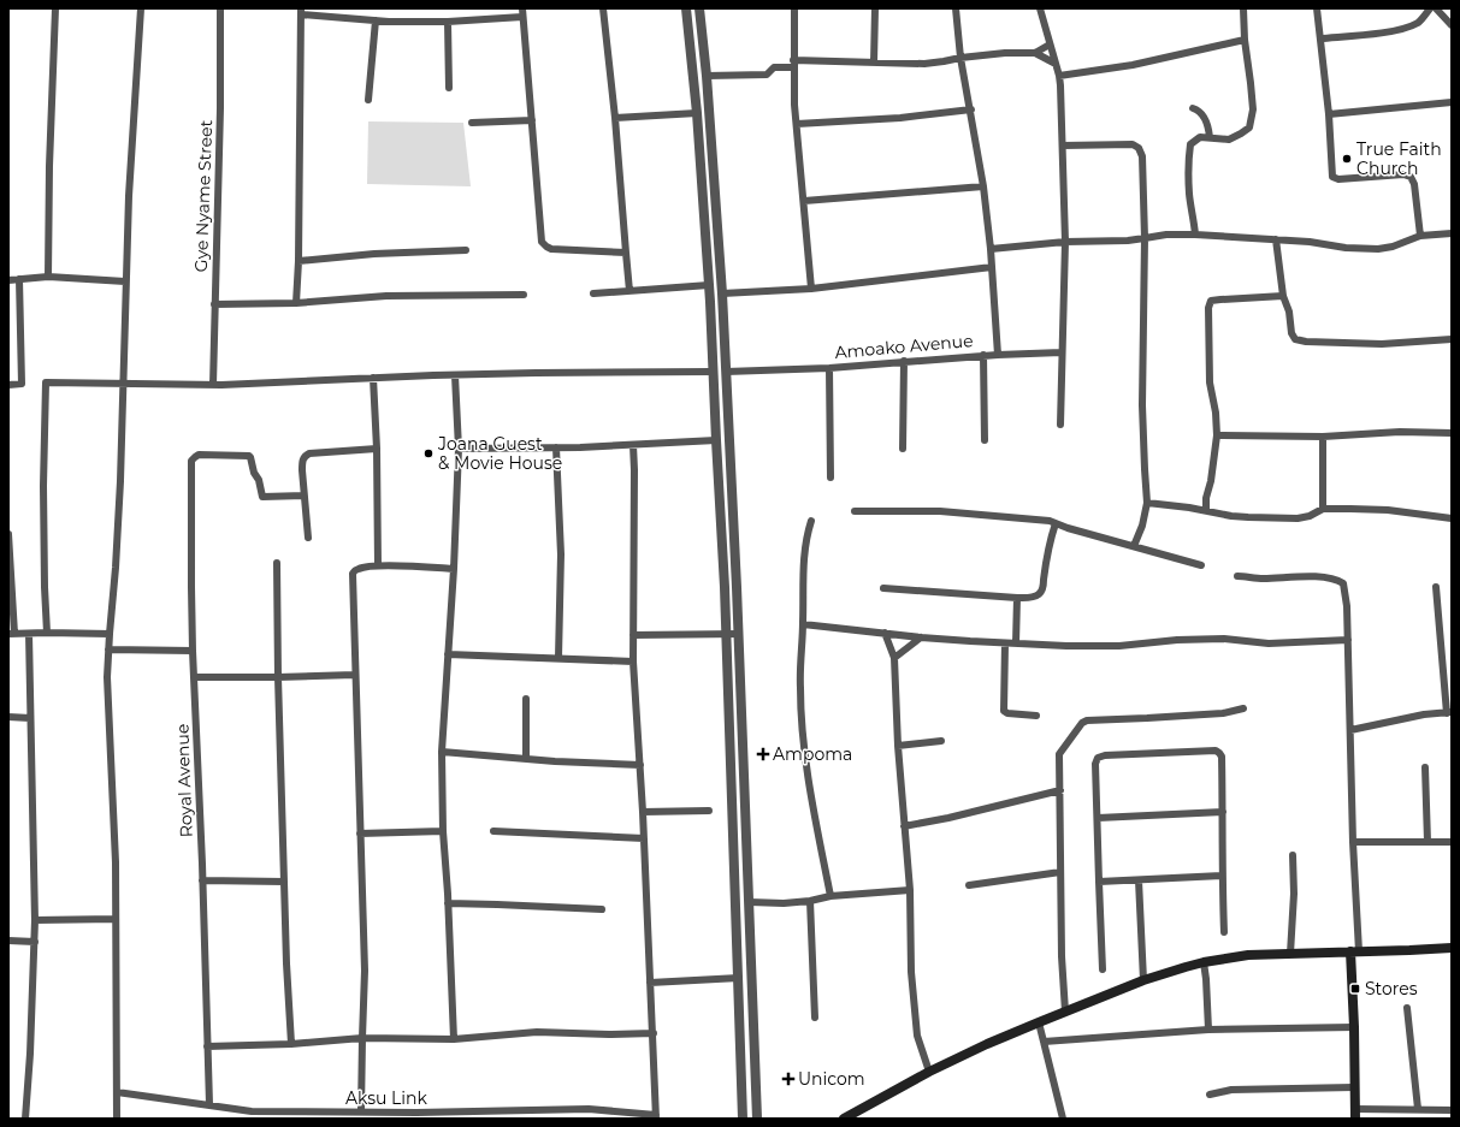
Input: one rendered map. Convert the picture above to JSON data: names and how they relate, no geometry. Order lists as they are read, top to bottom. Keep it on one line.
{"streets":{"street":["Gye Nyame Street","Amoako Avenue","Royal Avenue","Aksu Link"]},"crossings":[["Royal Avenue","Aksu Link"]],"places":{"other":["True Faith Church","Joana Guest & Movie House"],"health":["Ampoma","Unicom"],"transit":["Stores"]}}
